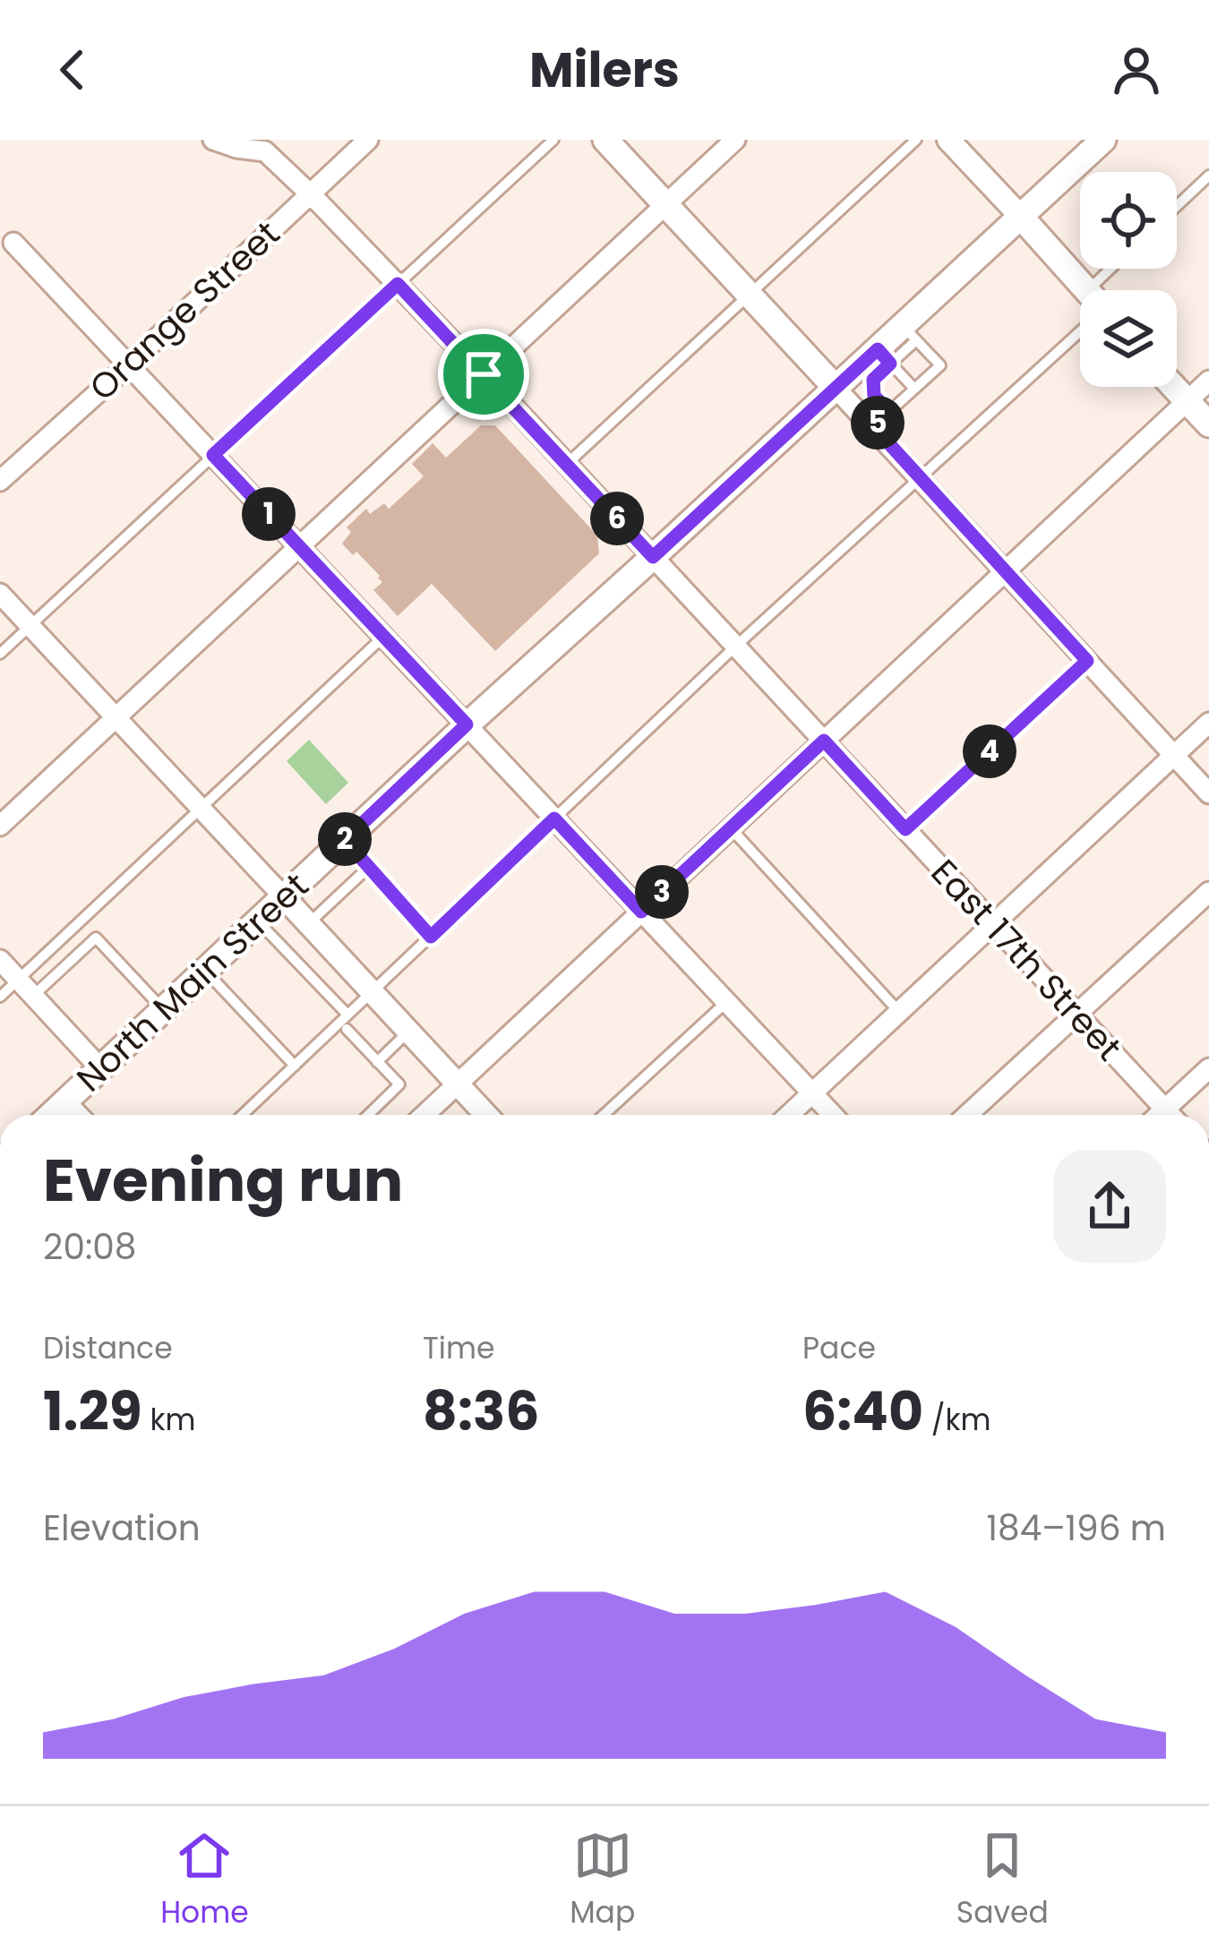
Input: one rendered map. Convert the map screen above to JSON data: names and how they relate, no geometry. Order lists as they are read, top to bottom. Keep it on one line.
{"streets":{"main road":["North Main Street"],"street":["Orange Street","East 17th Street"]},"crossings":[["Orange Street","East 17th Street"],["East 17th Street","North Main Street"]],"page":{"header":"Milers","pins":["5","1","6","4","2","3"],"heading":["Evening run","20:08"],"stats":[["Distance","1.29 km"],["Time","8:36"],["Pace","6:40 /km"]],"chart":["Elevation","184–196 m"],"tabs":["Home","Map","Saved"]}}
